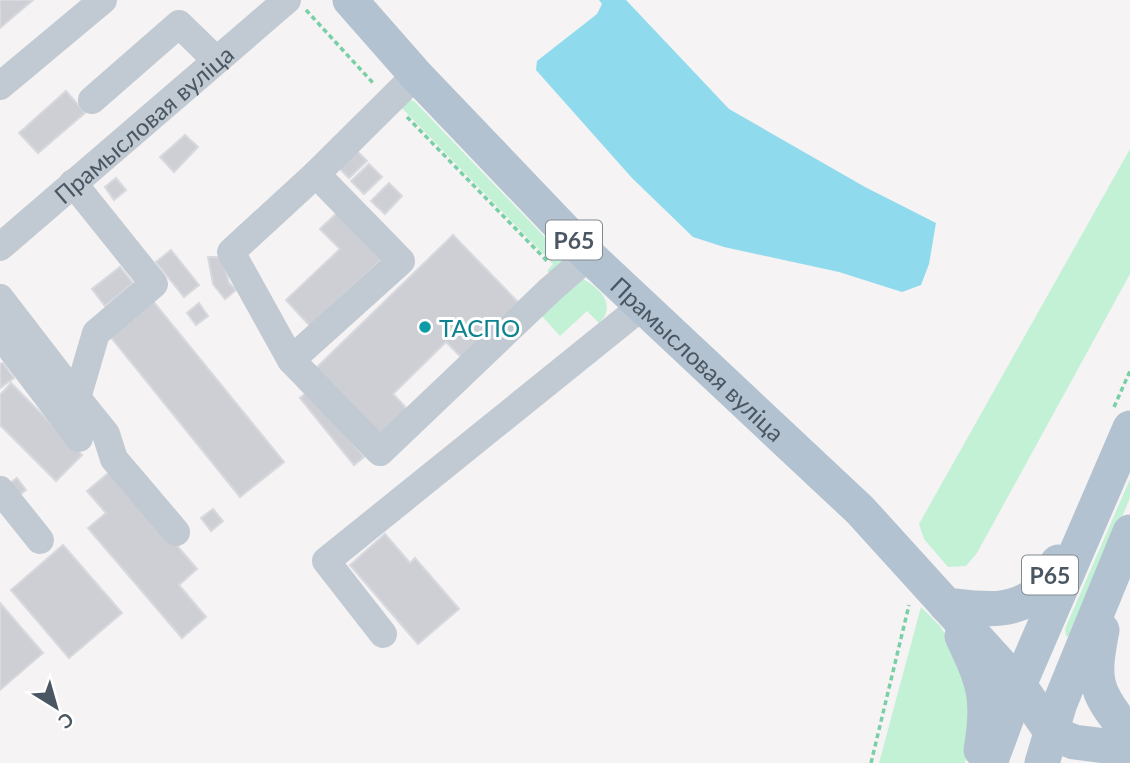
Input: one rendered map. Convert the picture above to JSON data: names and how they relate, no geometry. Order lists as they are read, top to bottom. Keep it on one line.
{"streets":{"main road":["Прамысловая вуліца","Р65"]},"crossings":[["Прамысловая вуліца","Р65"]],"places":["ТАСПО"],"north":"bottom right"}
